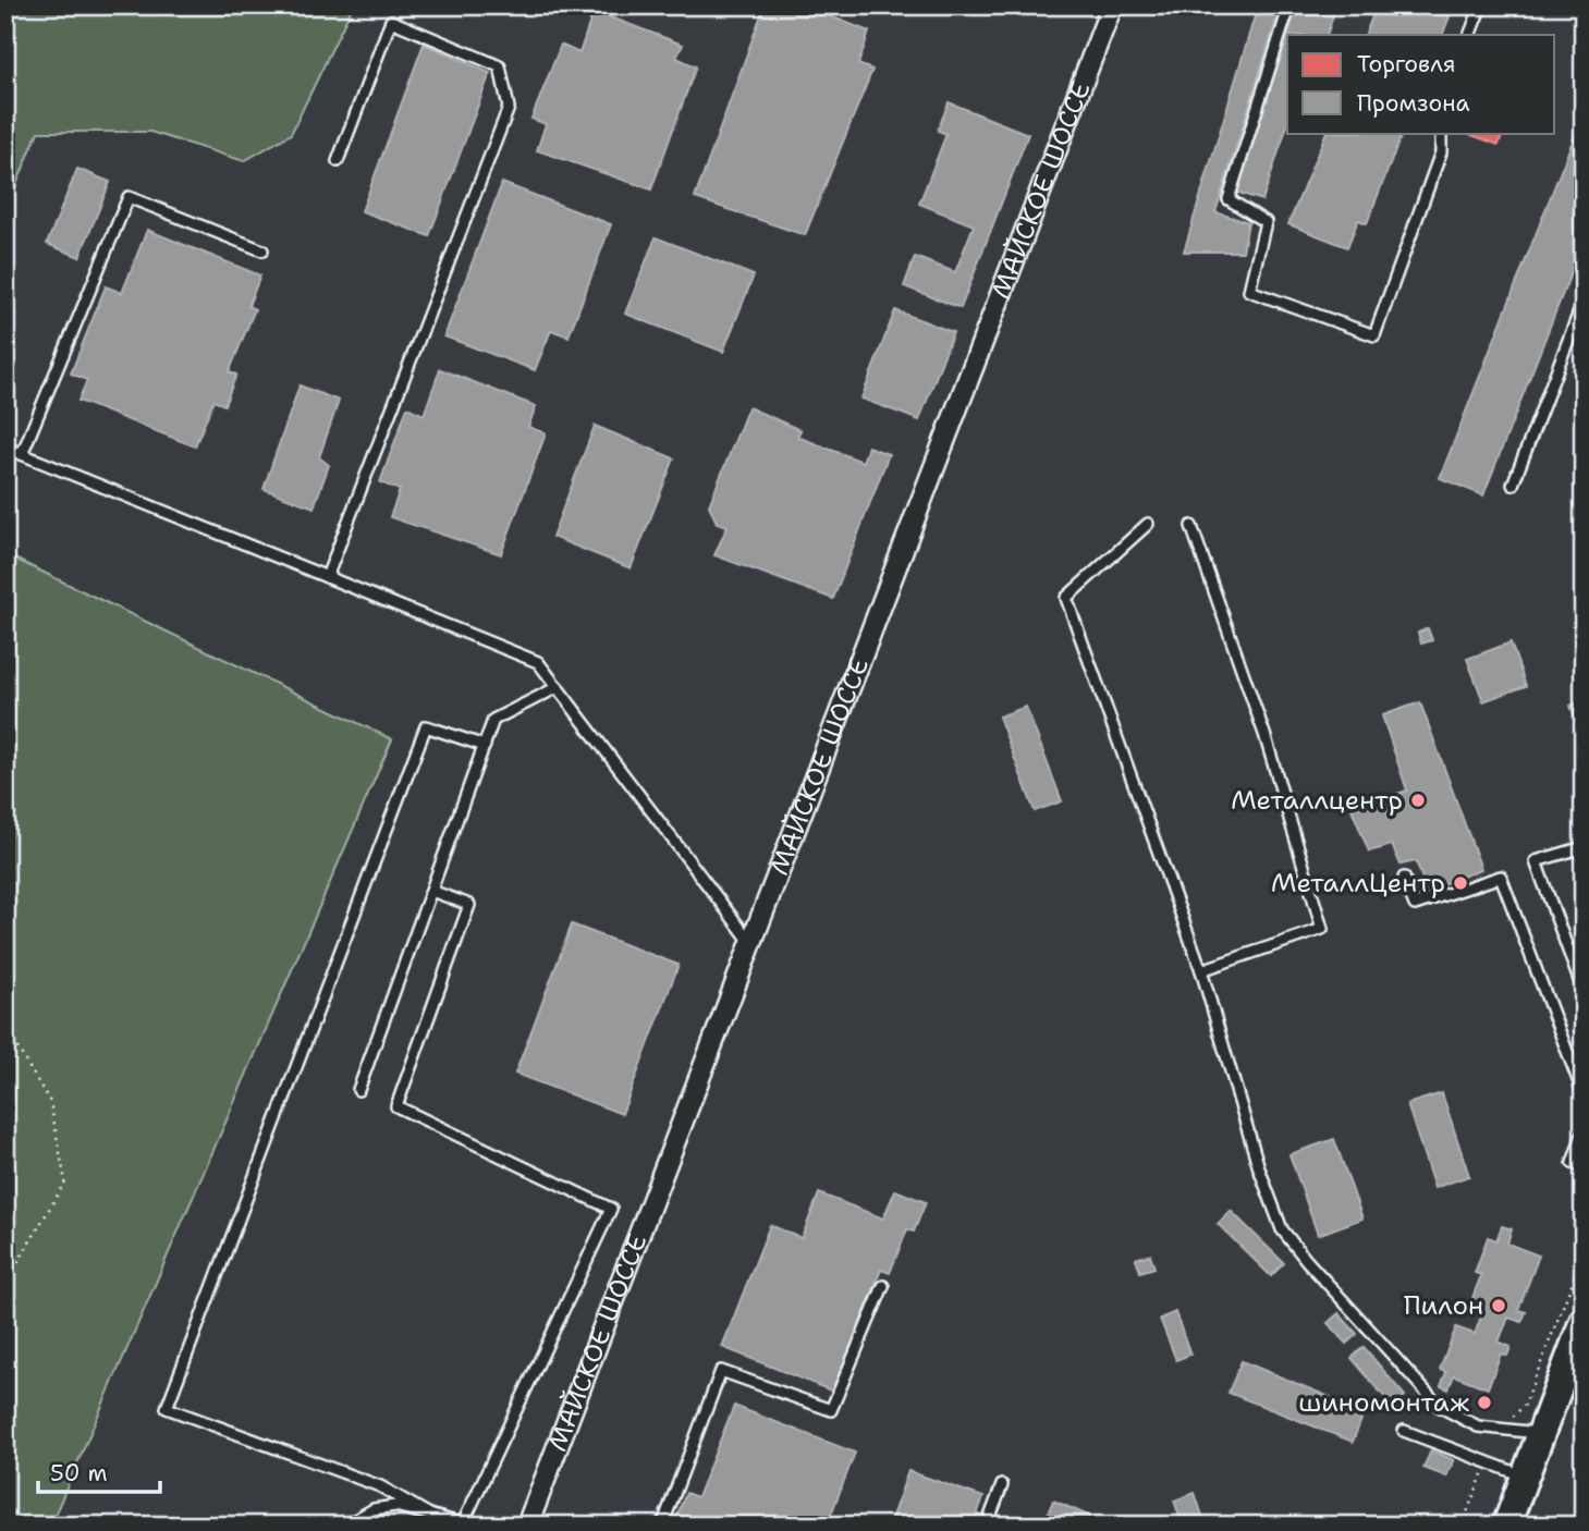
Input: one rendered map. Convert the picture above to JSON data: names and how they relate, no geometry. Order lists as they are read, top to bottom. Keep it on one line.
{"streets":{"street":["МАЙСКОЕ ШОССЕ"]},"places":["Металлцентр","МеталлЦентр","Пилон","шиномонтаж"],"legend":["Торговля","Промзона"],"scale_bar":"50 m"}
